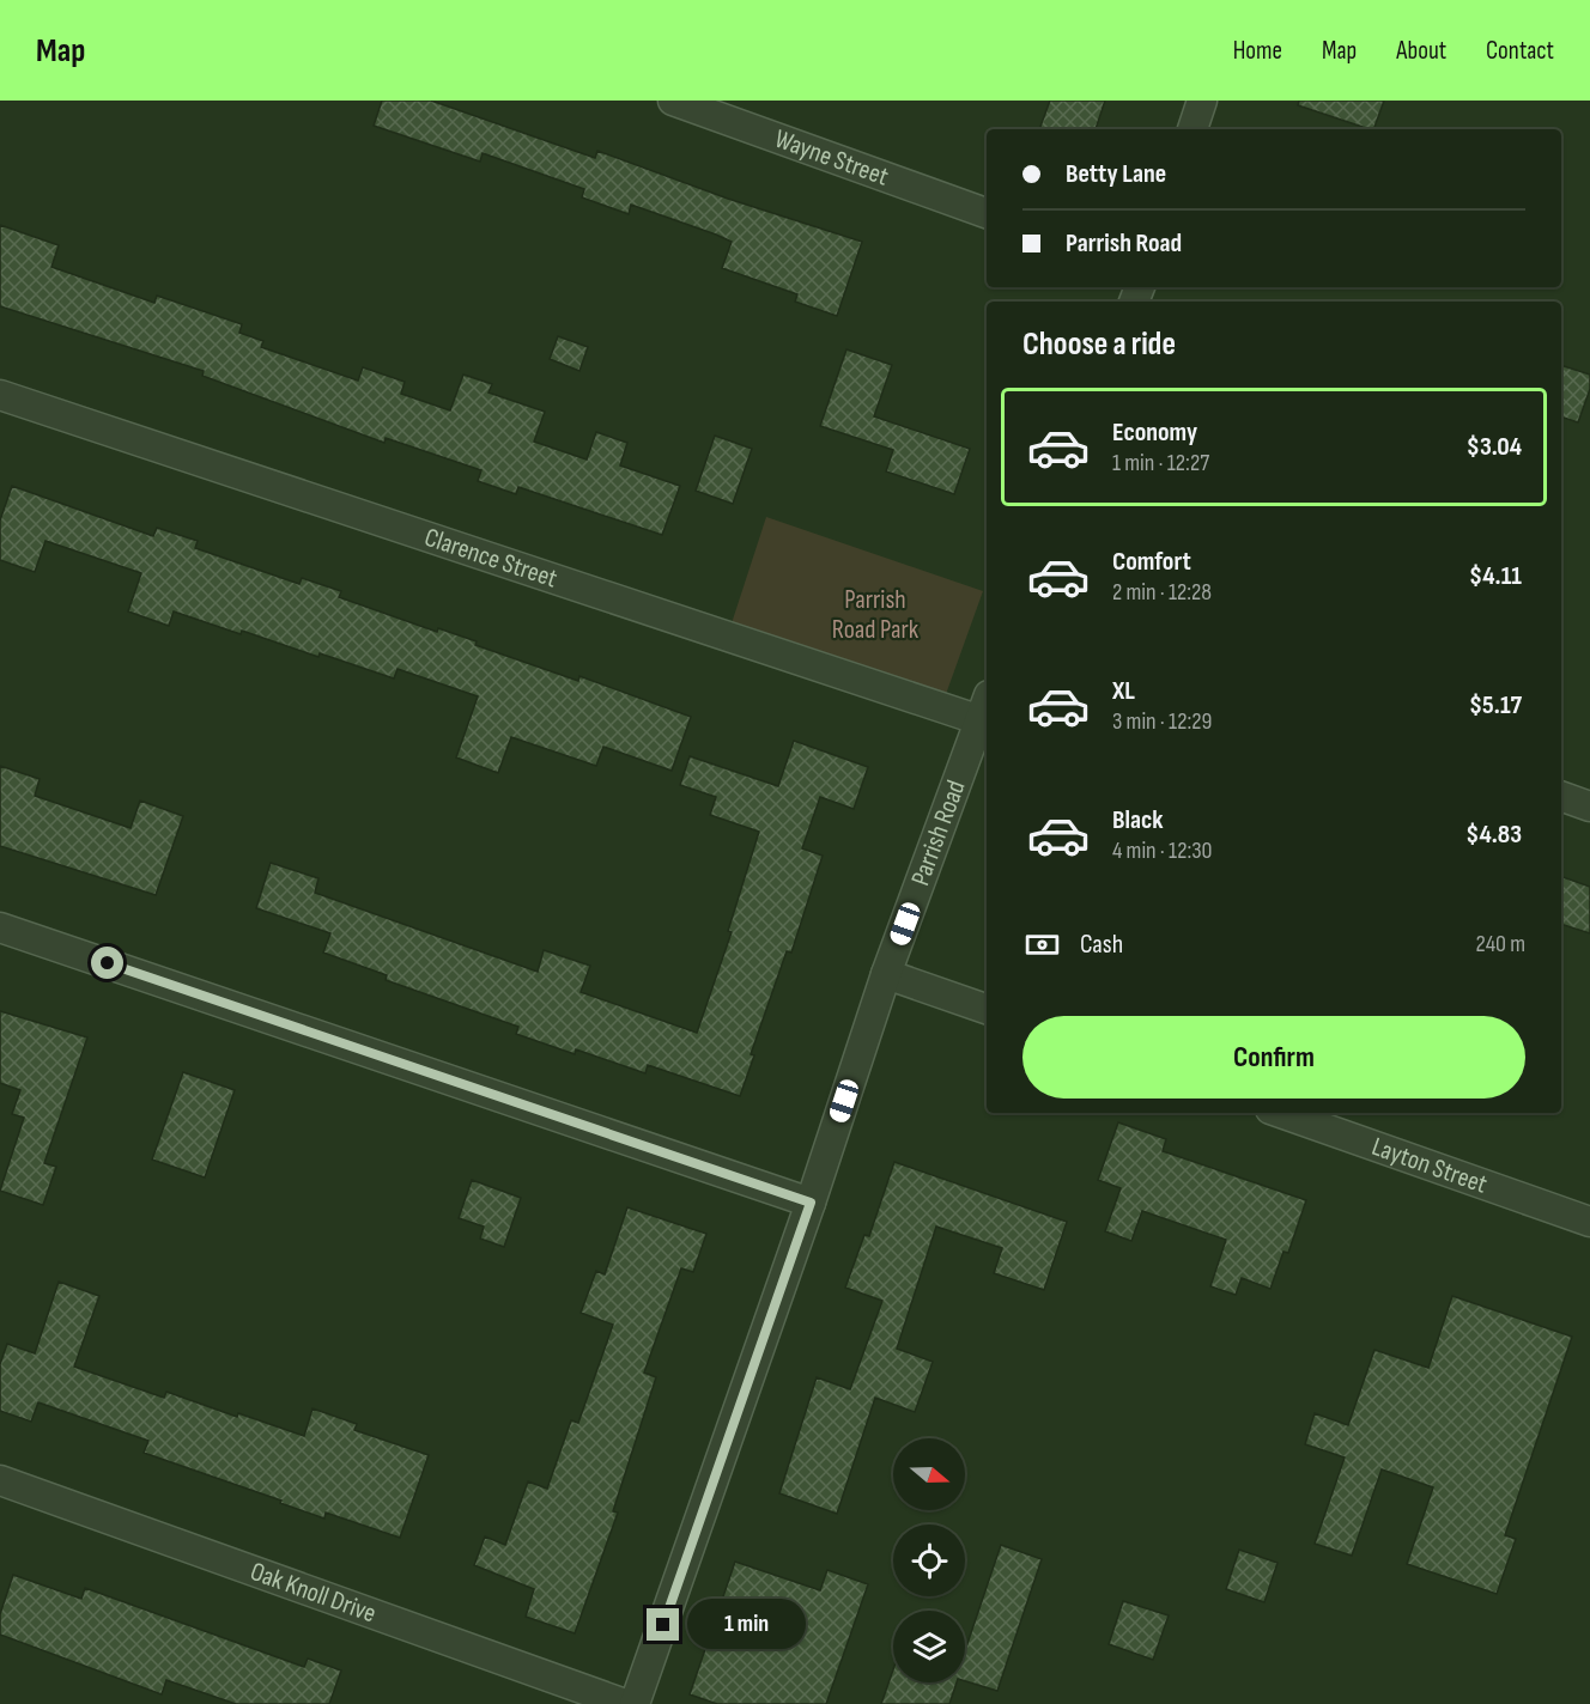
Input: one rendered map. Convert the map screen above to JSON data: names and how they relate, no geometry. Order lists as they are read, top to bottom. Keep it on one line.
{"streets":{"street":["Wayne Street","Clarence Street","Parrish Road","Layton Street","Oak Knoll Drive"]},"crossings":[["Clarence Street","Parrish Road"]],"parks":["Parrish Road Park"],"north":"right","page":{"header":"Map","nav":["Home","Map","About","Contact"],"banner":["Betty Lane","Parrish Road"],"heading":"Choose a ride","list":[{"name":"Economy","note":"1 min · 12:27","value":"$3.04"},{"name":"Comfort","note":"2 min · 12:28","value":"$4.11"},{"name":"XL","note":"3 min · 12:29","value":"$5.17"},{"name":"Black","note":"4 min · 12:30","value":"$4.83"}],"pay":["Cash","240 m"],"buttons":"Confirm","bubble":"1 min"}}
